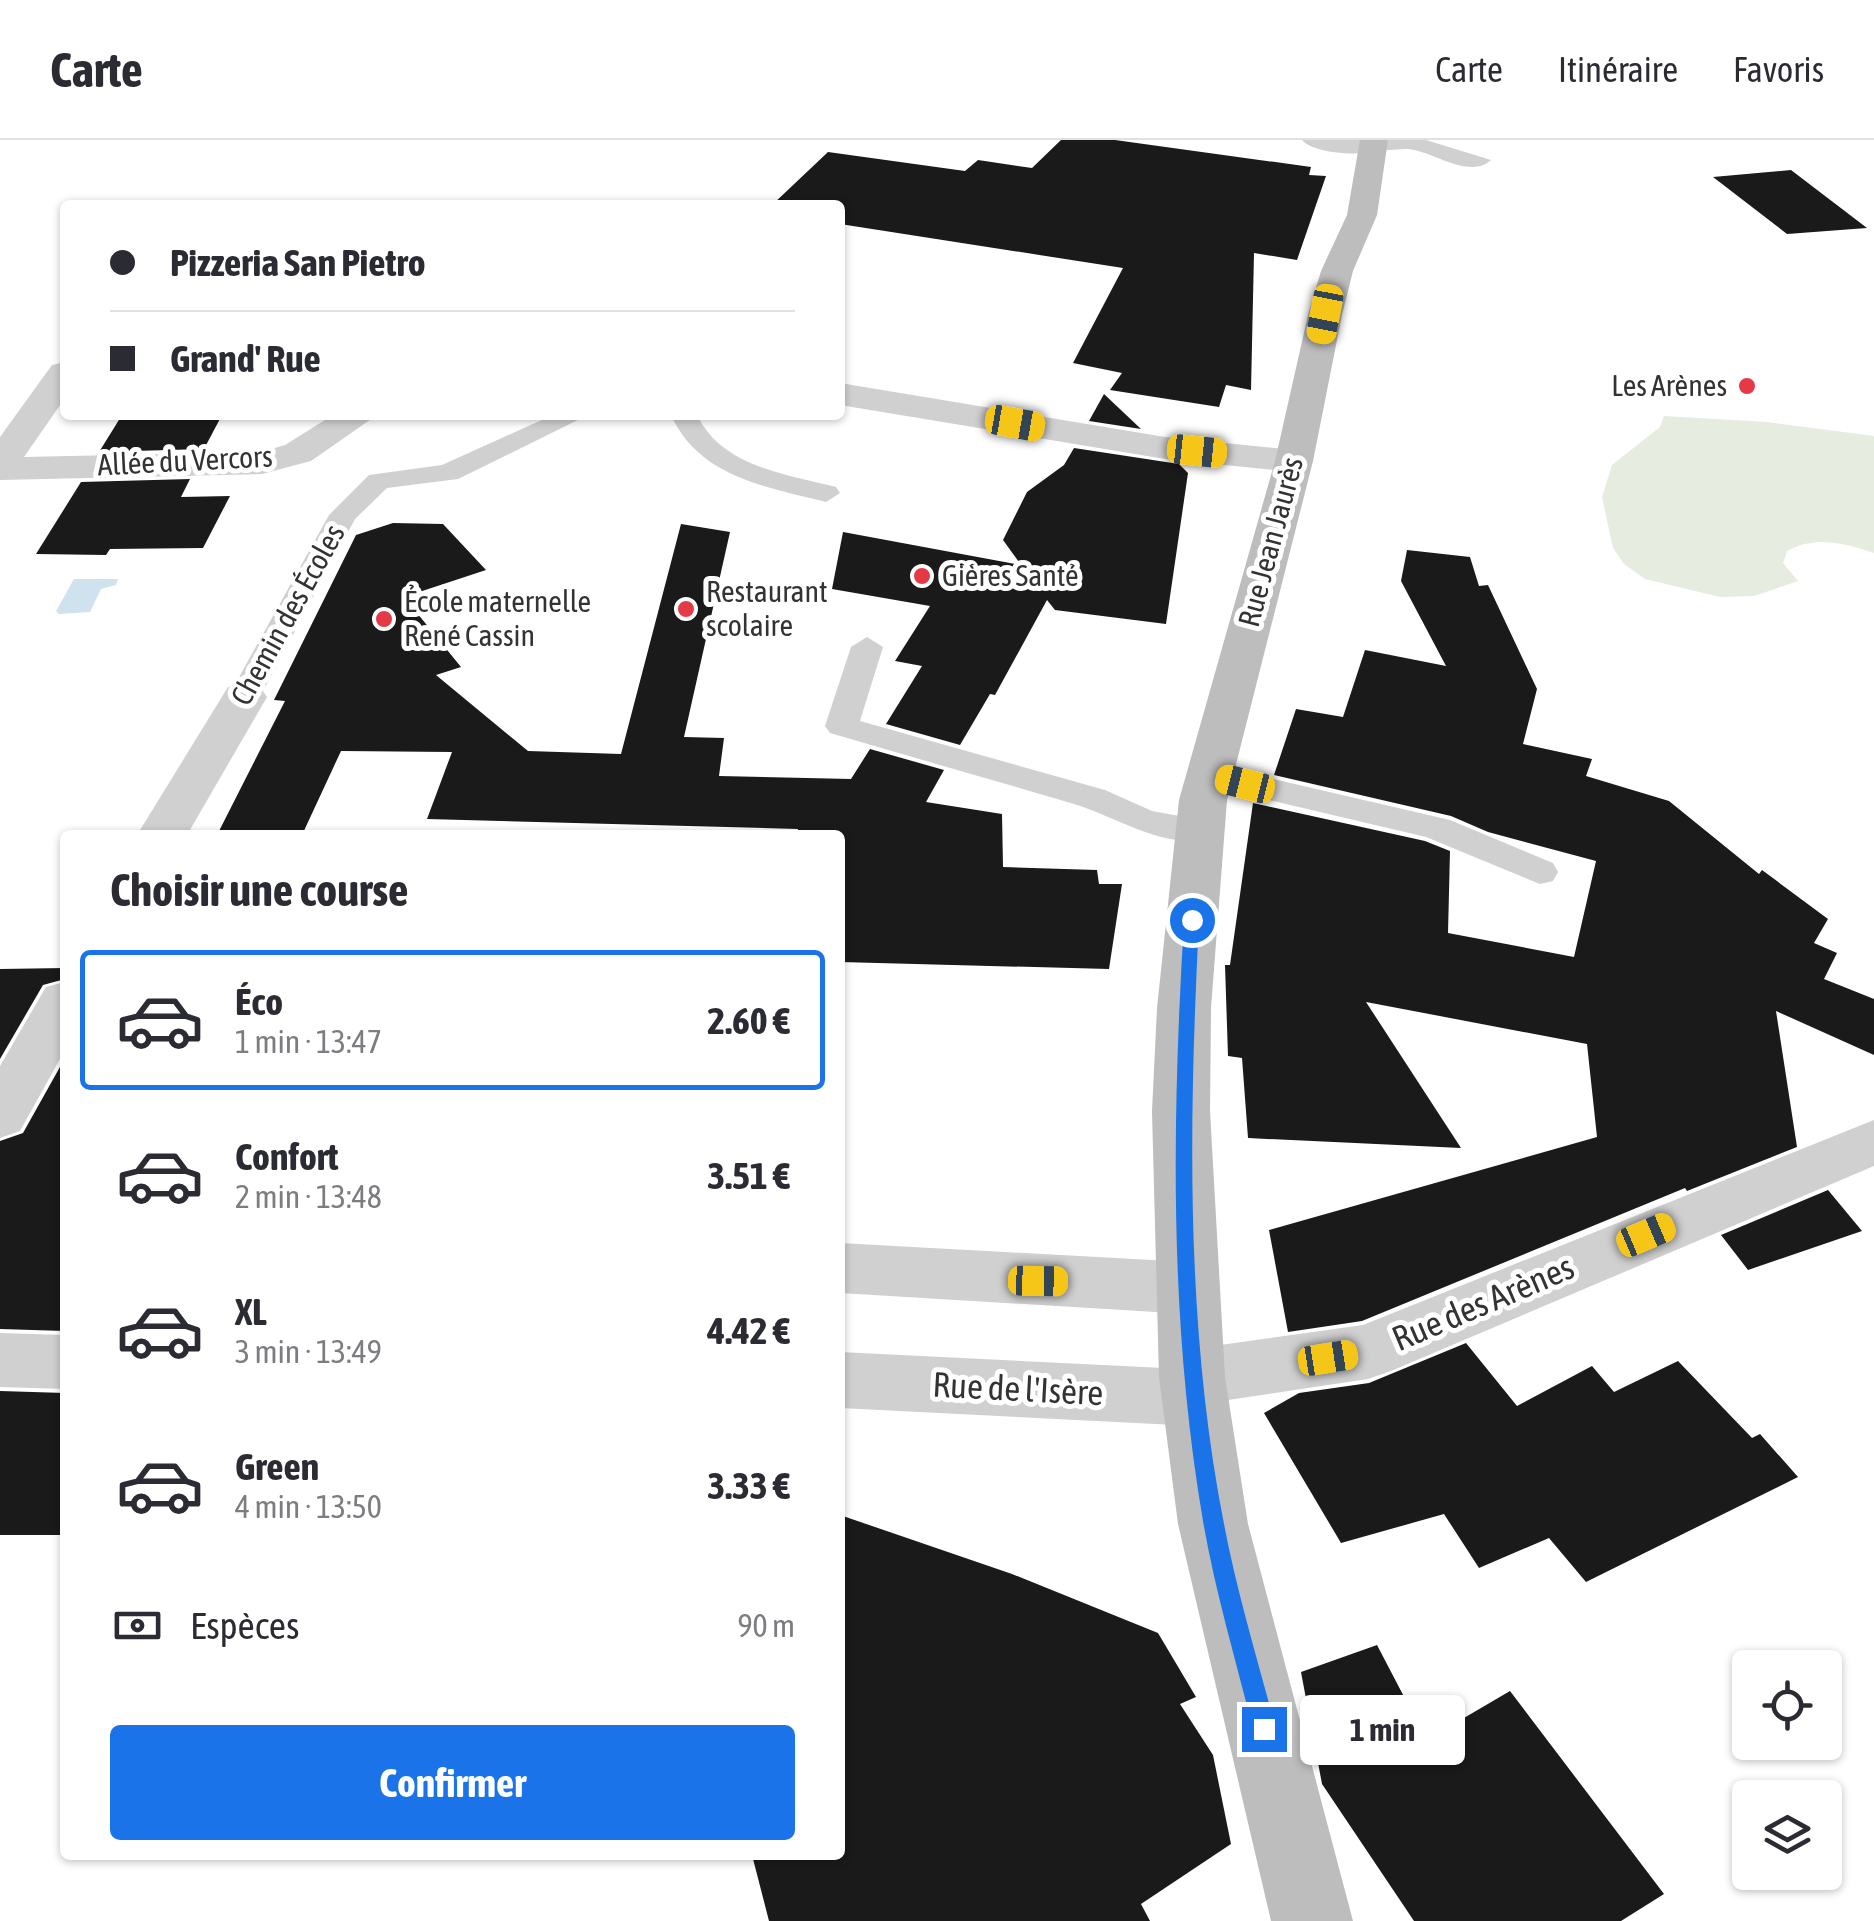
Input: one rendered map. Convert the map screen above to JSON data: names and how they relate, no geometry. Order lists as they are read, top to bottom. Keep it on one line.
{"streets":{"main road":["Rue Jean Jaurès"],"street":["Allée du Vercors","Chemin des Écoles","Rue des Arènes","Rue de l'Isère"]},"crossings":[["Rue Jean Jaurès","Rue des Arènes"],["Rue Jean Jaurès","Rue de l'Isère"],["Rue des Arènes","Rue de l'Isère"]],"places":["Les Arènes","Gières Santé","Restaurant scolaire","École maternelle René Cassin"],"page":{"header":"Carte","nav":["Carte","Itinéraire","Favoris"],"banner":["Pizzeria San Pietro","Grand' Rue"],"heading":"Choisir une course","list":[{"name":"Éco","note":"1 min · 13:47","value":"2.60 €"},{"name":"Confort","note":"2 min · 13:48","value":"3.51 €"},{"name":"XL","note":"3 min · 13:49","value":"4.42 €"},{"name":"Green","note":"4 min · 13:50","value":"3.33 €"}],"pay":["Espèces","90 m"],"bubble":"1 min","buttons":"Confirmer"}}
